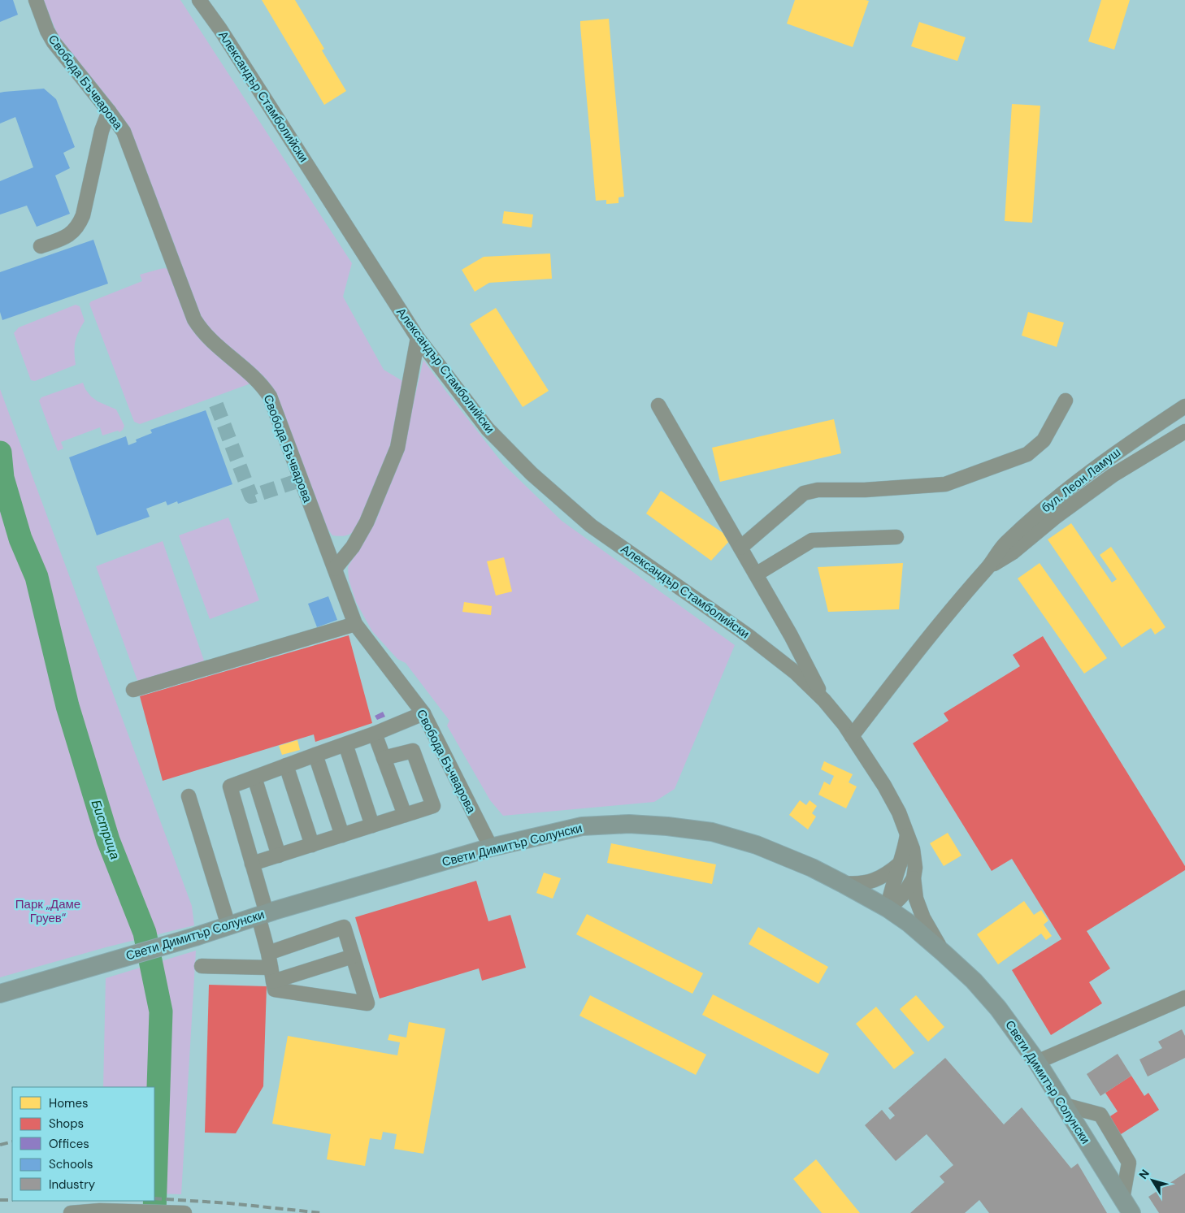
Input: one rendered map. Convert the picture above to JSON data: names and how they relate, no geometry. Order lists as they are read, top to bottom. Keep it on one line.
{"streets":{"main road":["Свети Димитър Солунски"],"street":["Свобода Бъчварова","Александър Стамболийски","бул. Леон Ламуш"]},"crossings":[["Свобода Бъчварова","Свети Димитър Солунски"],["Александър Стамболийски","бул. Леон Ламуш"],["Александър Стамболийски","Свети Димитър Солунски"]],"water":["Бистрица"],"parks":["Парк „Даме Груев“"],"legend":["Homes","Shops","Offices","Schools","Industry"],"north":"top left"}
